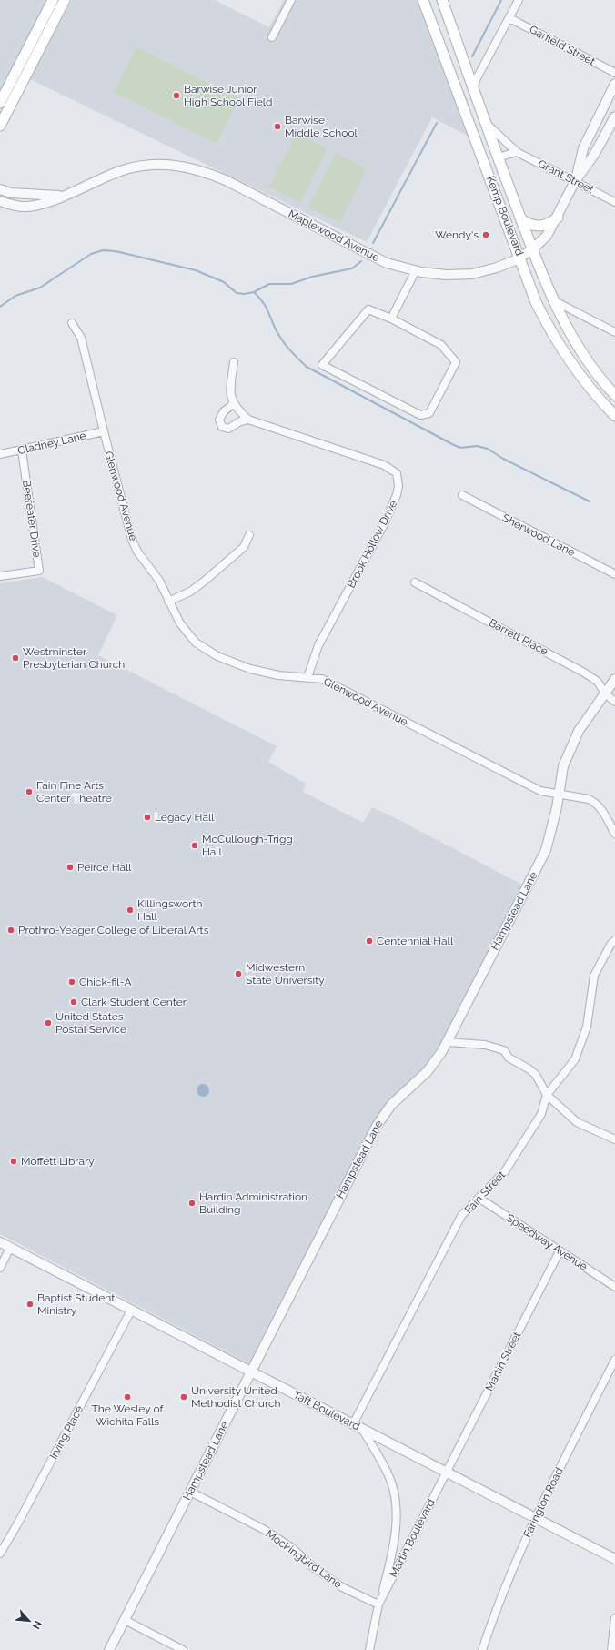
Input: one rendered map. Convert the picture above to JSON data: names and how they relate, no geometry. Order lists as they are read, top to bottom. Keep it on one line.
{"streets":{"main road":["Kemp Boulevard"],"street":["Garfield Street","Grant Street","Maplewood Avenue","Gladney Lane","Glenwood Avenue","Beefeater Drive","Sherwood Lane","Brook Hollow Drive","Barrett Place","Hampstead Lane","Fain Street","Speedway Avenue","Martin Street","Taft Boulevard","Irving Place","Farington Road","Martin Boulevard","Mockingbird Lane"]},"crossings":[["Grant Street","Kemp Boulevard"],["Grant Street","Maplewood Avenue"],["Kemp Boulevard","Maplewood Avenue"],["Gladney Lane","Glenwood Avenue"],["Gladney Lane","Beefeater Drive"],["Glenwood Avenue","Brook Hollow Drive"],["Glenwood Avenue","Hampstead Lane"],["Barrett Place","Hampstead Lane"],["Hampstead Lane","Taft Boulevard"],["Hampstead Lane","Mockingbird Lane"],["Fain Street","Speedway Avenue"],["Fain Street","Taft Boulevard"],["Speedway Avenue","Martin Street"],["Martin Street","Taft Boulevard"],["Martin Street","Martin Boulevard"],["Taft Boulevard","Irving Place"],["Taft Boulevard","Farington Road"],["Taft Boulevard","Martin Boulevard"],["Martin Boulevard","Mockingbird Lane"]],"places":["Barwise Junior High School Field","Barwise Middle School","Wendy's","Westminster Presbyterian Church","Fain Fine Arts Center Theatre","Legacy Hall","McCullough-Trigg Hall","Peirce Hall","Killingsworth Hall","Prothro-Yeager College of Liberal Arts","Centennial Hall","Midwestern State University","Chick-fil-A","Clark Student Center","United States Postal Service","Moffett Library","Hardin Administration Building","Baptist Student Ministry","The Wesley of Wichita Falls","University United Methodist Church"],"north":"bottom right"}
